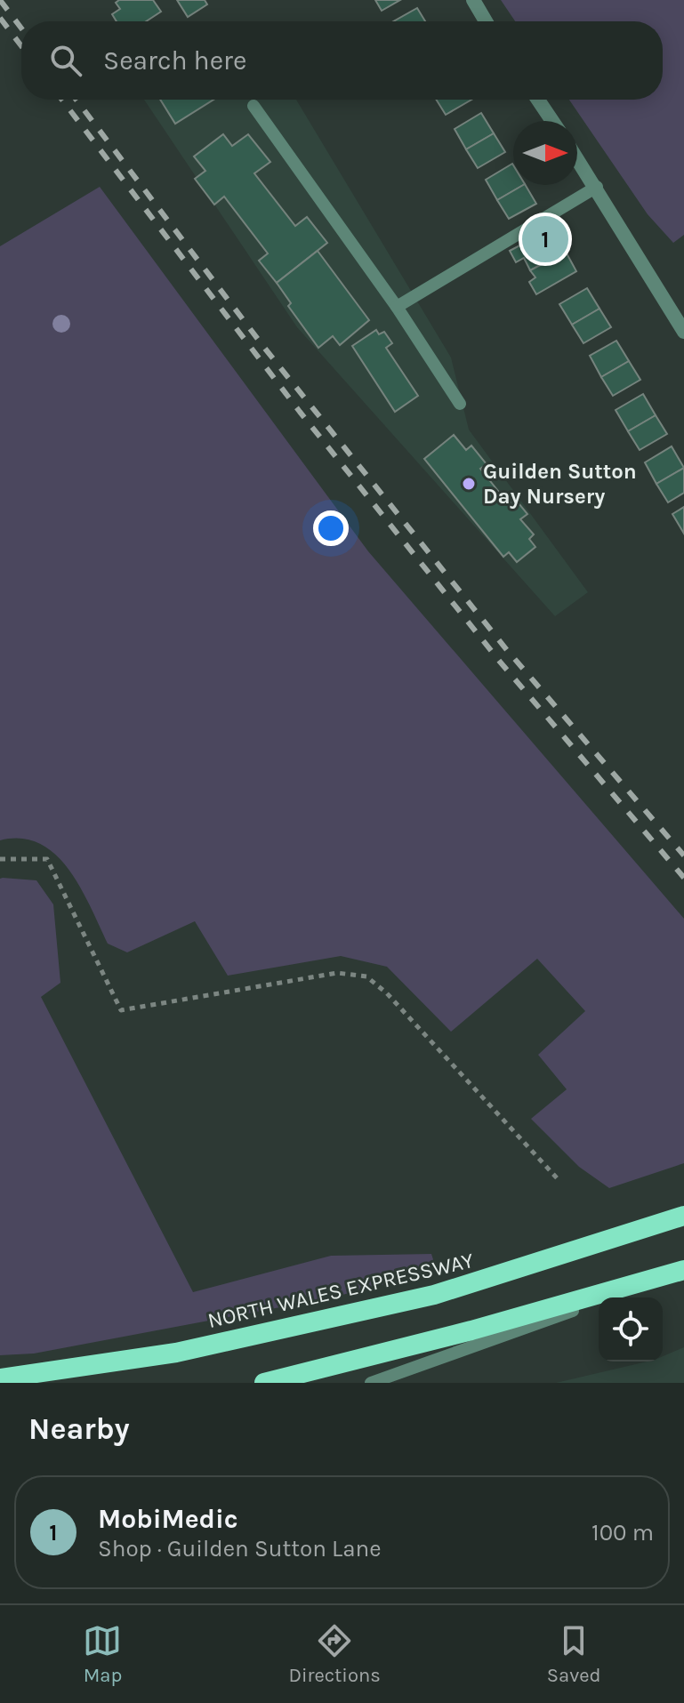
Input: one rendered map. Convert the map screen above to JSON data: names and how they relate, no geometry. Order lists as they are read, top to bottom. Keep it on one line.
{"streets":{"highway":["NORTH WALES EXPRESSWAY"]},"places":["Guilden Sutton Day Nursery"],"north":"right","page":{"search":"Search here","pins":"1","heading":"Nearby","list":[{"mark":"1","name":"MobiMedic","note":"Shop · Guilden Sutton Lane","value":"100 m"}],"nav":["Map","Directions","Saved"]}}
